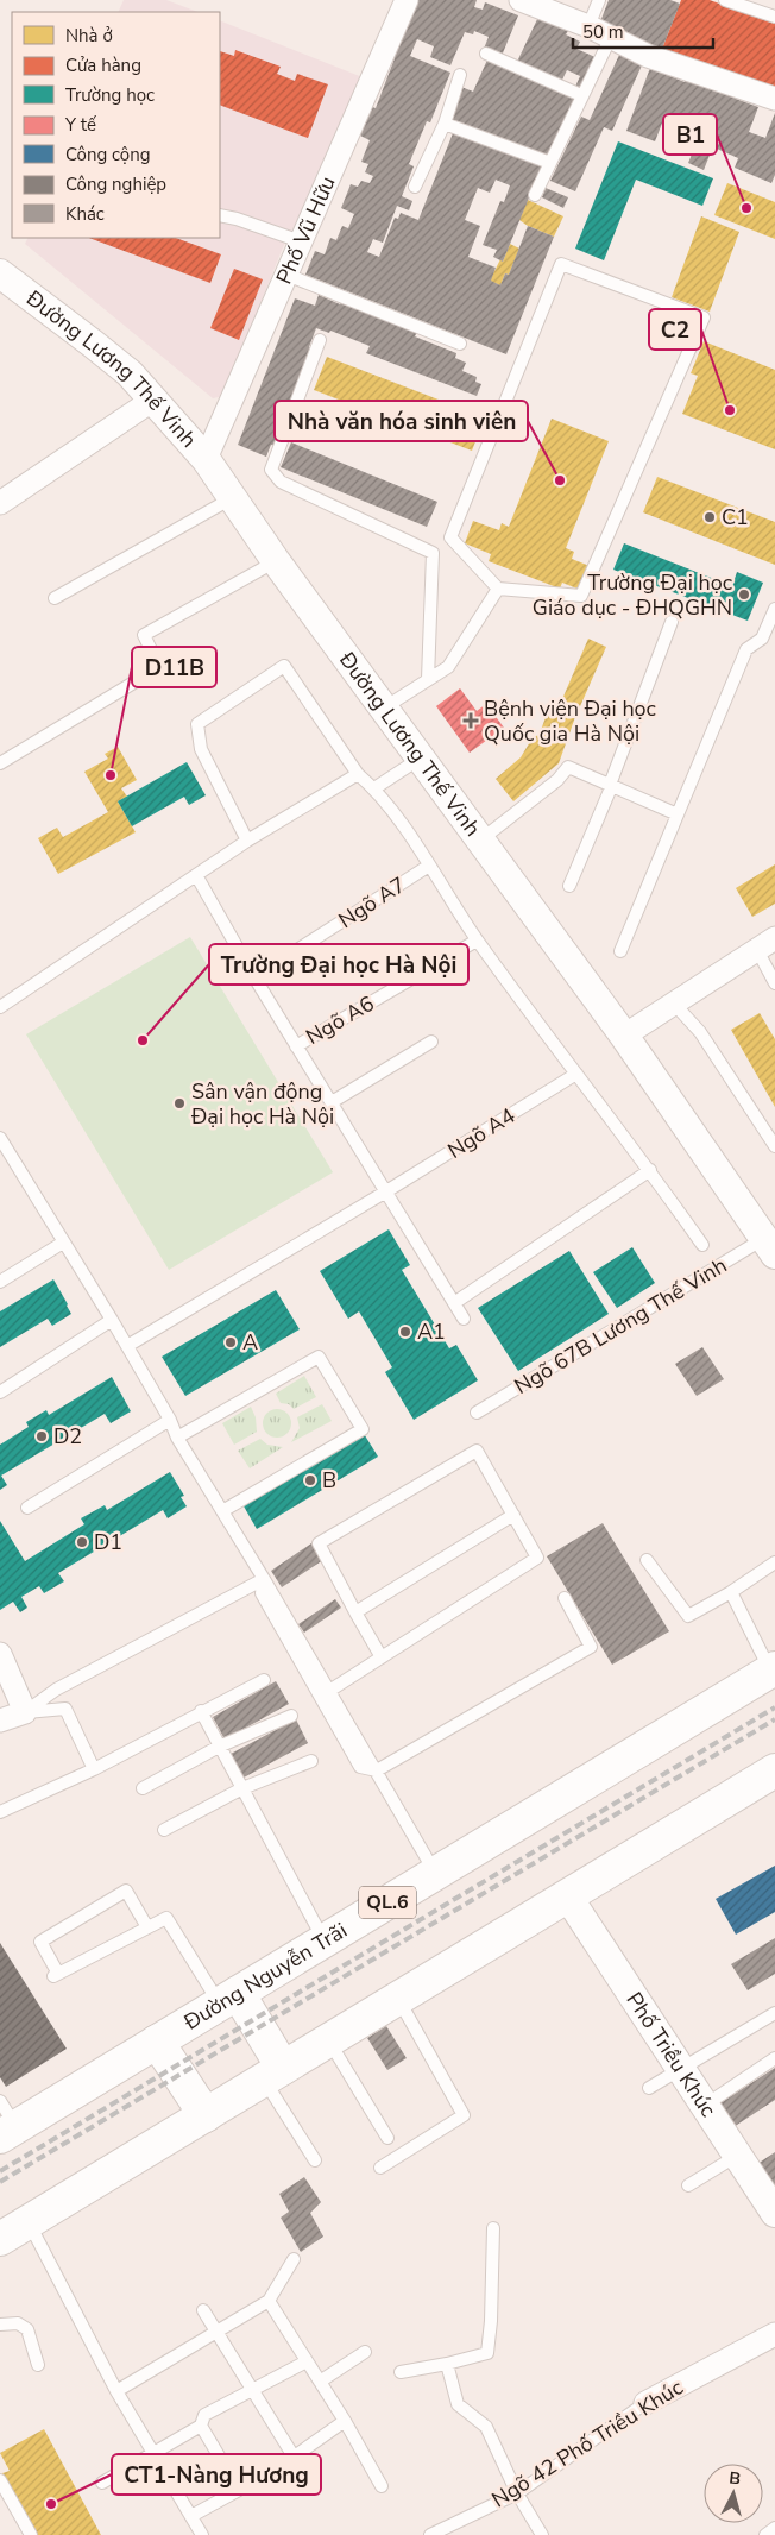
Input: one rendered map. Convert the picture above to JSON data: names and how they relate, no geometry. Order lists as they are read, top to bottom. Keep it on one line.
{"streets":{"highway":["QL.6","Đường Nguyễn Trãi"],"street":["Phố Vũ Hữu","Đường Lương Thế Vinh","Phố Triều Khúc","Ngõ 42 Phố Triều Khúc"],"lane":["Ngõ A7","Ngõ A6","Ngõ A4","Ngõ 67B Lương Thế Vinh"]},"crossings":[["Phố Vũ Hữu","Đường Lương Thế Vinh"],["Đường Lương Thế Vinh","Ngõ 67B Lương Thế Vinh"]],"places":{"other":["B1","C2","Nhà văn hóa sinh viên","C1","Trường Đại học Giáo dục - ĐHQGHN","D11B","Trường Đại học Hà Nội","Sân vận động Đại học Hà Nội","A1","A","D2","B","D1","CT1-Nàng Hương"],"health":["Bệnh viện Đại học Quốc gia Hà Nội"]},"legend":["Nhà ở","Cửa hàng","Trường học","Y tế","Công cộng","Công nghiệp","Khác"],"scale_bar":"50 m","north":"top"}
